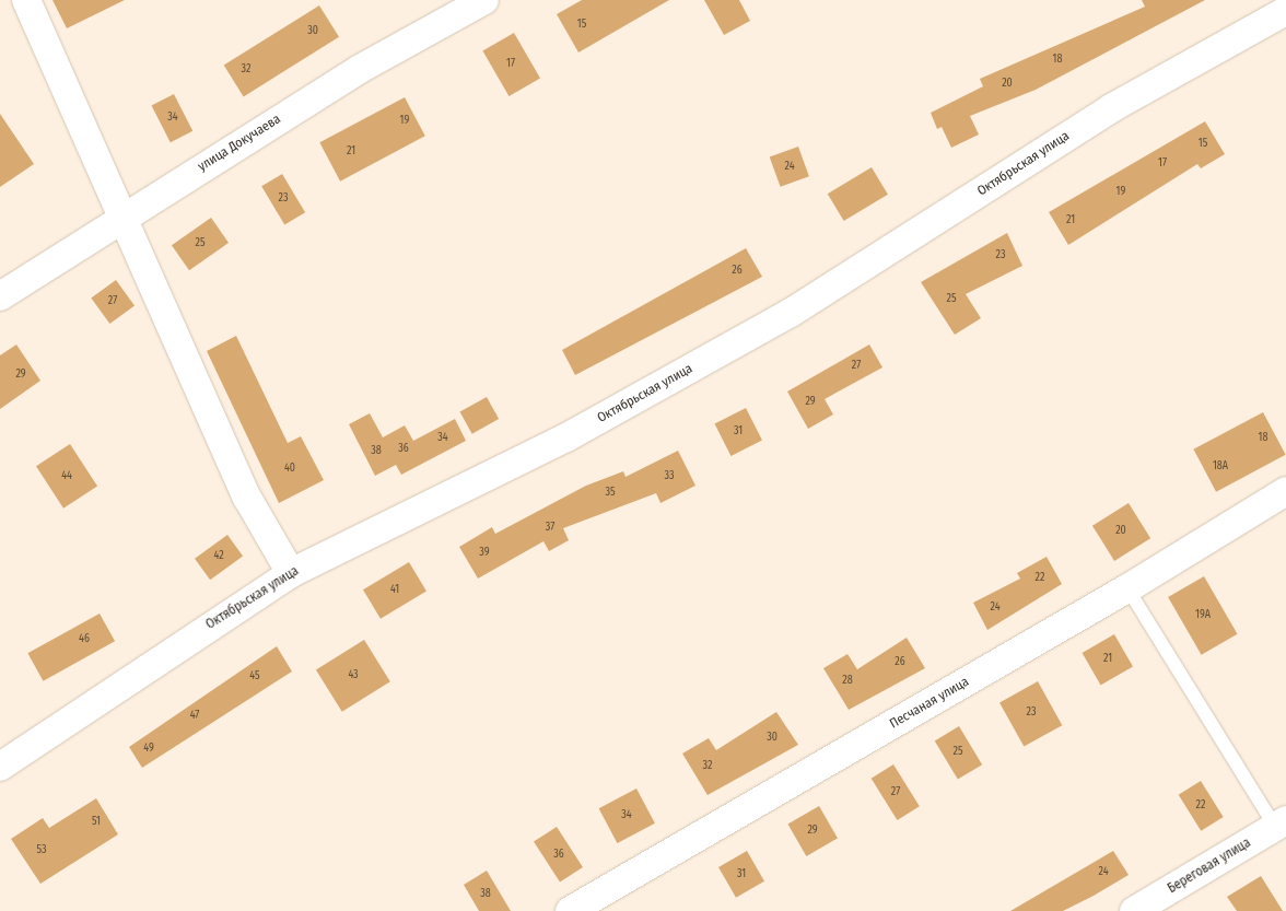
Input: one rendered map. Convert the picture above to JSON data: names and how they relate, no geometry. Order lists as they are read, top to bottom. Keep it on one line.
{"streets":{"street":["улица Докучаева","Октябрьская улица","Песчаная улица","Береговая улица"]},"house_numbers":["15","30","18","17","32","20","34","19","15","21","17","24","19","23","21","25","23","26","25","27","27","29","29","31","34","18","36","38","18А","40","44","33","35","37","20","39","42","22","41","24","19А","46","21","26","43","45","28","23","47","30","49","25","32","27","22","34","51","29","53","36","24","31","38"]}
